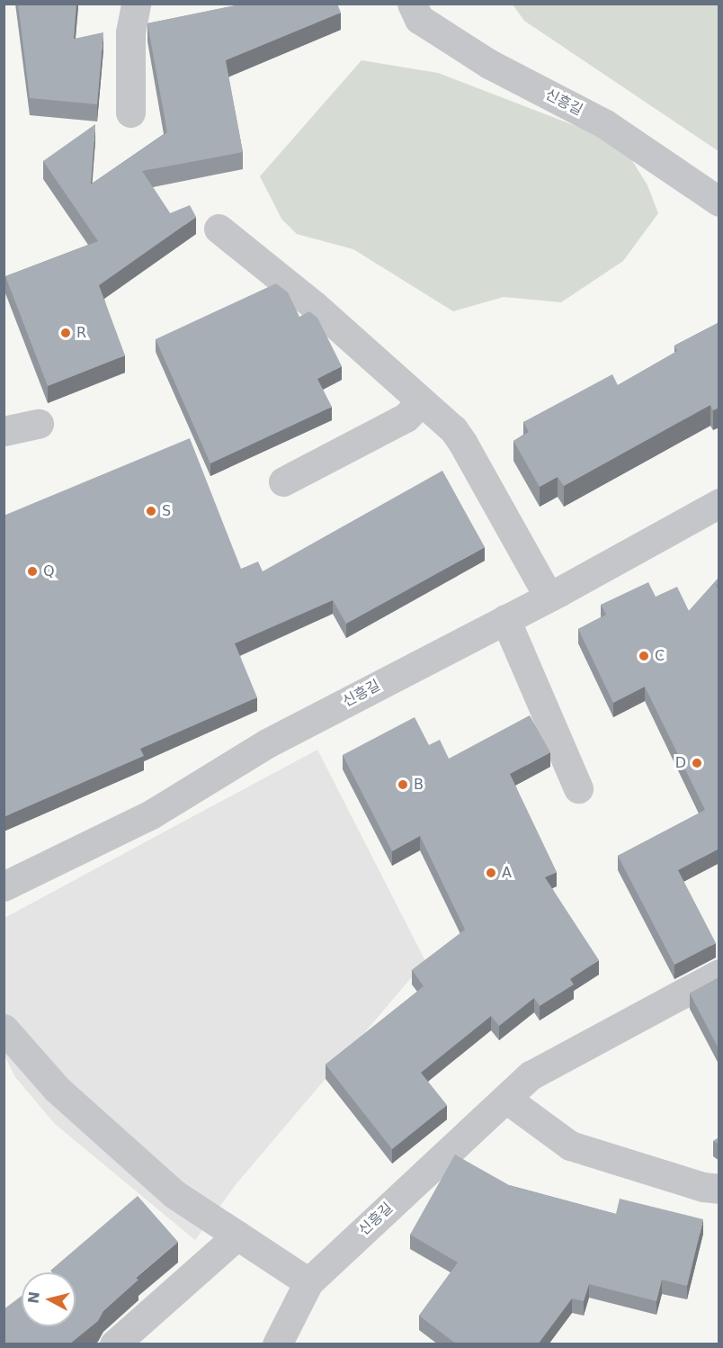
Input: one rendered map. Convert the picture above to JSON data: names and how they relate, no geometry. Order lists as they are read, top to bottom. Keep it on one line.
{"streets":{"street":["신흥길"]},"places":["R","S","Q","C","D","B","A"],"north":"left"}
